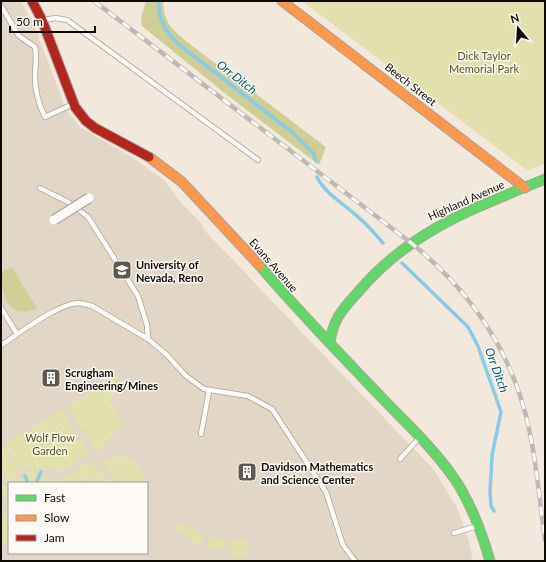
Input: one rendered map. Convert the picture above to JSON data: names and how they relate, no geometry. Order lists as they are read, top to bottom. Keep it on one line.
{"streets":{"street":["Beech Street","Highland Avenue","Evans Avenue"]},"crossings":[["Beech Street","Highland Avenue"],["Highland Avenue","Evans Avenue"]],"water":["Orr Ditch"],"parks":["Dick Taylor Memorial Park","Wolf Flow Garden"],"places":{"school or university":["University of Nevada, Reno"],"building":["Scrugham Engineering/Mines","Davidson Mathematics and Science Center"]},"legend":["Fast","Slow","Jam"],"scale_bar":"50 m","north":"top"}
